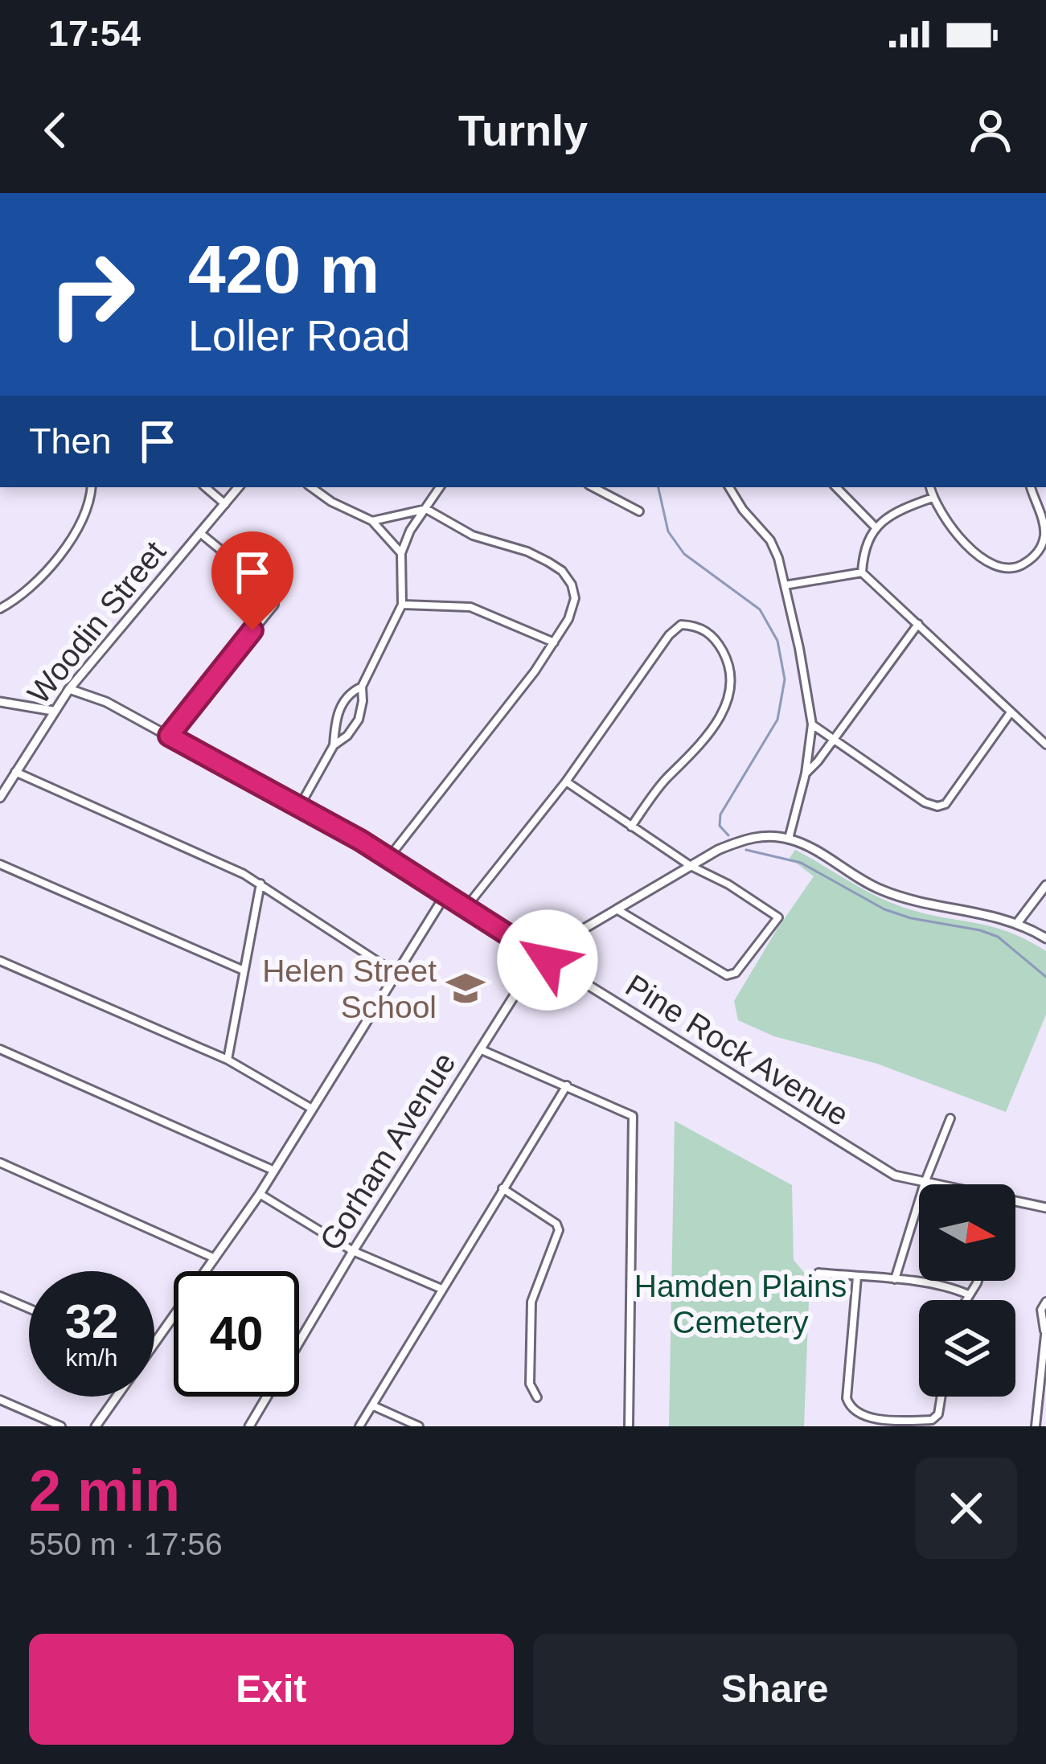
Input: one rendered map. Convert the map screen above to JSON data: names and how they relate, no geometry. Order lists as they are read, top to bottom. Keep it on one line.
{"streets":{"street":["Woodin Street","Pine Rock Avenue","Gorham Avenue"]},"crossings":[["Woodin Street","Pine Rock Avenue"],["Pine Rock Avenue","Gorham Avenue"]],"parks":["Hamden Plains Cemetery"],"places":{"school or university":["Helen Street School"]},"north":"right","page":{"status":"17:54","header":"Turnly","turn":["420 m","Loller Road"],"then":"Then","speed":"32 km/h","limit":"40","heading":["2 min","550 m · 17:56"],"buttons":["Exit","Share"]}}
